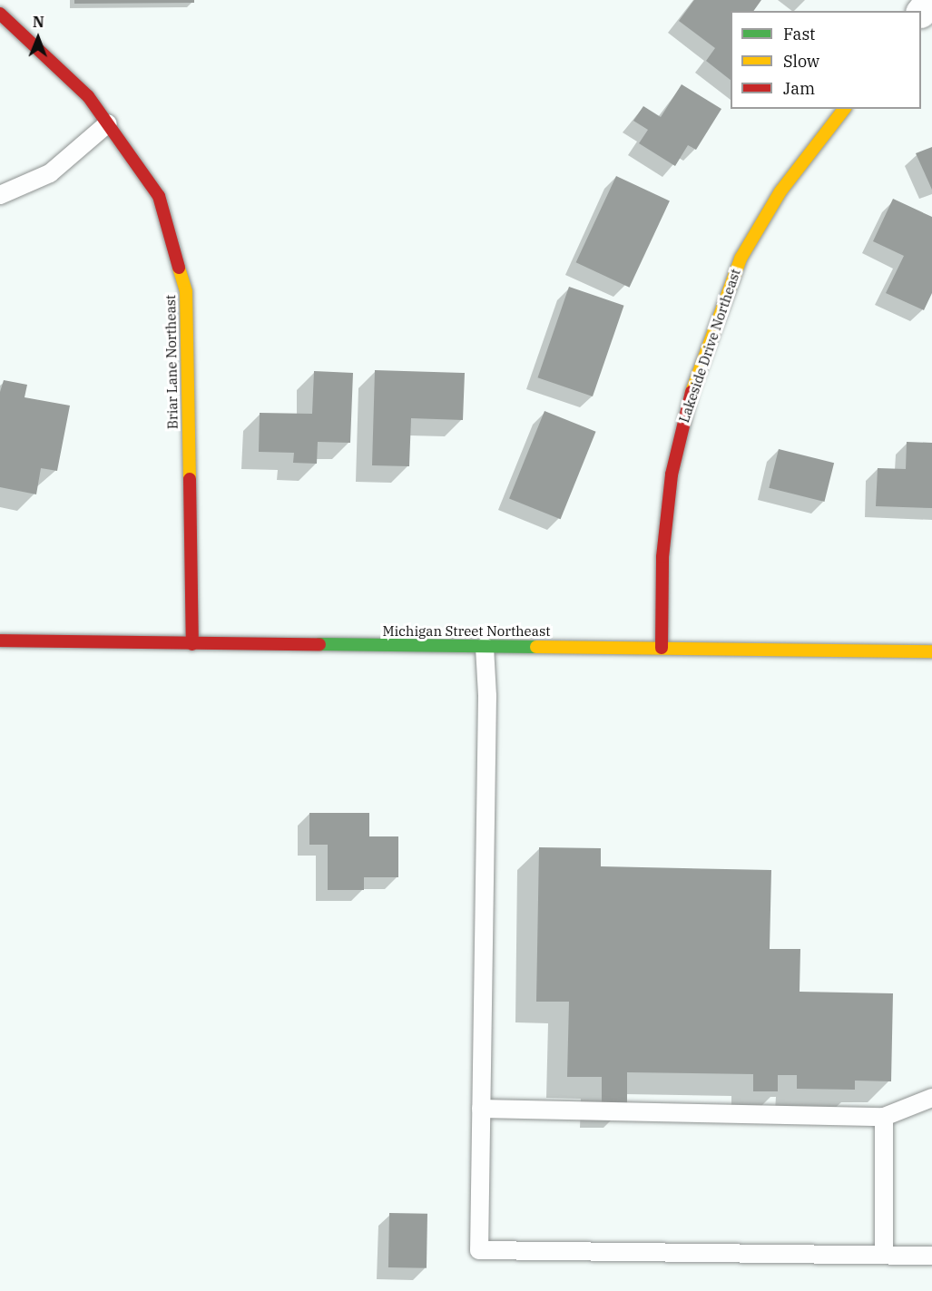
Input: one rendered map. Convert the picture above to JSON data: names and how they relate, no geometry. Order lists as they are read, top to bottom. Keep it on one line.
{"streets":{"street":["Lakeside Drive Northeast","Briar Lane Northeast","Michigan Street Northeast"]},"crossings":[["Lakeside Drive Northeast","Michigan Street Northeast"],["Briar Lane Northeast","Michigan Street Northeast"]],"legend":["Fast","Slow","Jam"],"north":"top"}
